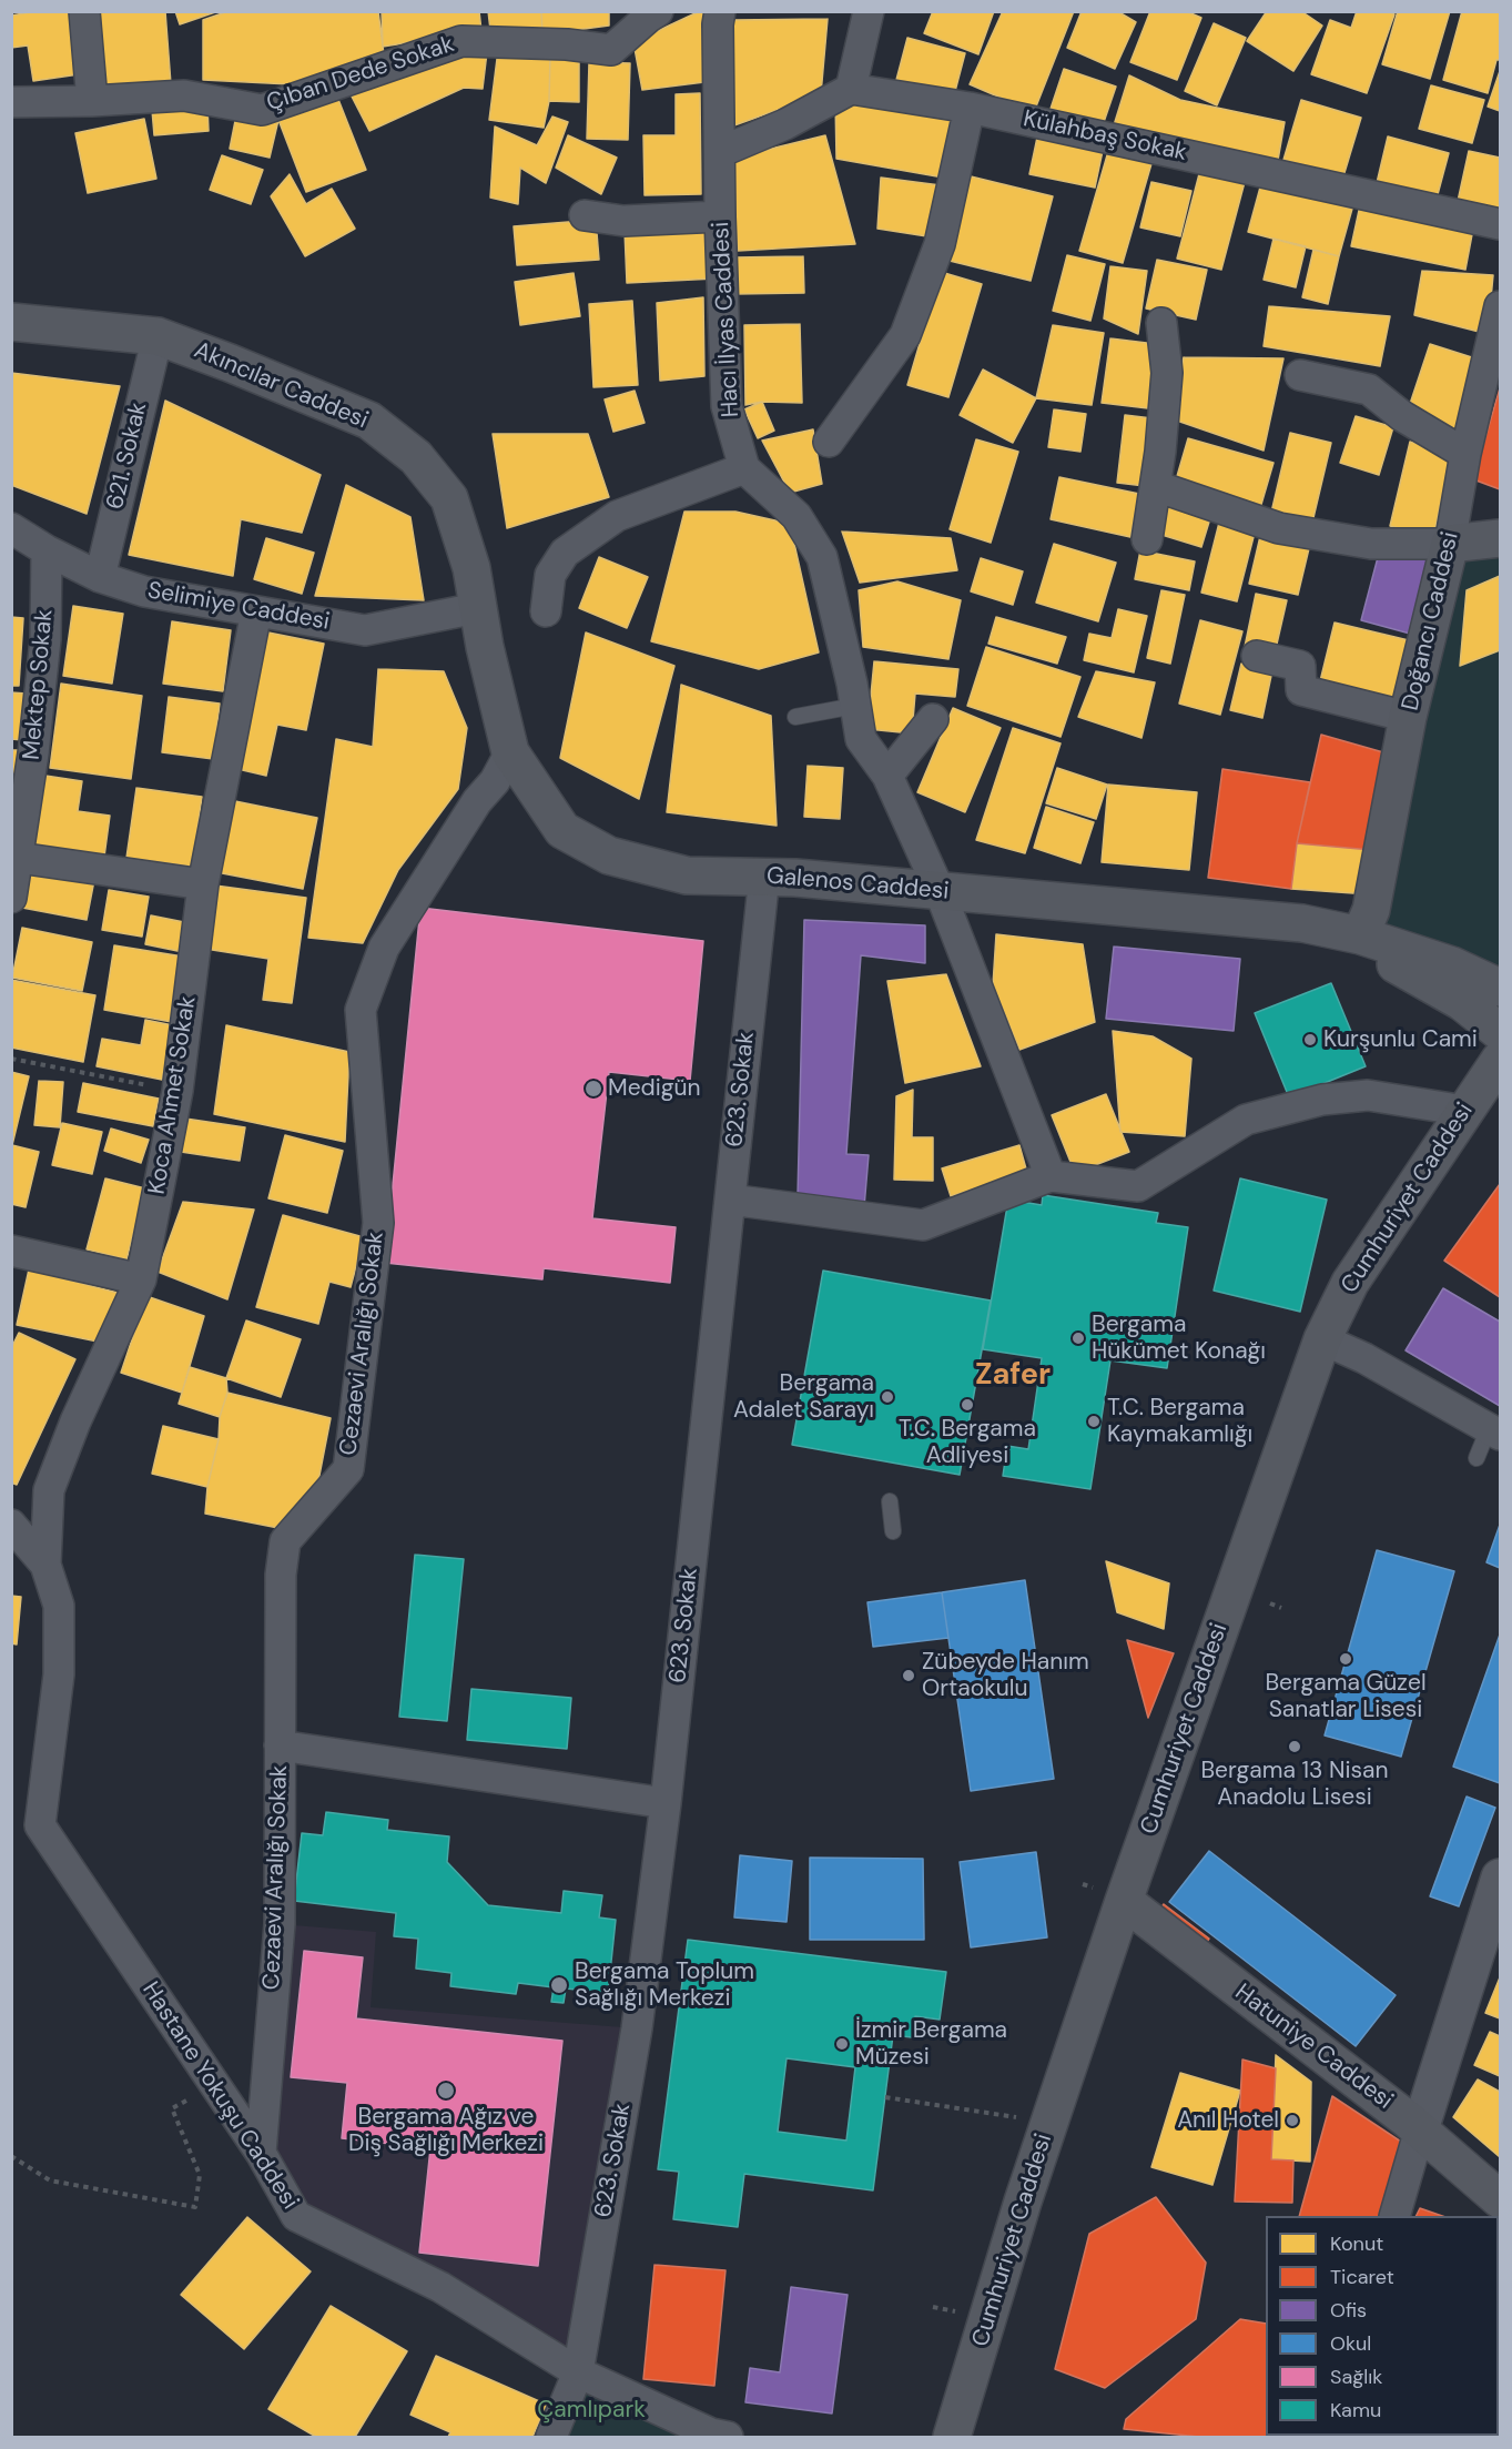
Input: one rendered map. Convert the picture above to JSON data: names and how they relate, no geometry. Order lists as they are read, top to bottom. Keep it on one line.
{"streets":{"main road":["Akıncılar Caddesi","Doğancı Caddesi","Galenos Caddesi","Cumhuriyet Caddesi","Hatuniye Caddesi"],"street":["Çıban Dede Sokak","Külahbaş Sokak","Hacı İlyas Caddesi","621. Sokak","Selimiye Caddesi","Mektep Sokak","623. Sokak","Koca Ahmet Sokak","Cezaevi Aralığı Sokak","Hastane Yokuşu Caddesi"]},"crossings":[["Akıncılar Caddesi","621. Sokak"],["Akıncılar Caddesi","Selimiye Caddesi"],["Akıncılar Caddesi","Galenos Caddesi"],["621. Sokak","Selimiye Caddesi"],["Selimiye Caddesi","Mektep Sokak"],["Selimiye Caddesi","Koca Ahmet Sokak"],["Doğancı Caddesi","Galenos Caddesi"],["Galenos Caddesi","623. Sokak"],["Galenos Caddesi","Cezaevi Aralığı Sokak"],["623. Sokak","Hastane Yokuşu Caddesi"],["Koca Ahmet Sokak","Hastane Yokuşu Caddesi"],["Cumhuriyet Caddesi","Hatuniye Caddesi"],["Cezaevi Aralığı Sokak","Hastane Yokuşu Caddesi"]],"districts":["Zafer"],"parks":["Çamlıpark"],"places":["Kurşunlu Cami","Medigün","Bergama Hükümet Konağı","Bergama Adalet Sarayı","T.C. Bergama Adliyesi","T.C. Bergama Kaymakamlığı","Bergama Güzel Sanatlar Lisesi","Zübeyde Hanım Ortaokulu","Bergama 13 Nisan Anadolu Lisesi","Bergama Toplum Sağlığı Merkezi","İzmir Bergama Müzesi","Bergama Ağız ve Diş Sağlığı Merkezi","Anıl Hotel"],"legend":["Konut","Ticaret","Ofis","Okul","Sağlık","Kamu"]}
